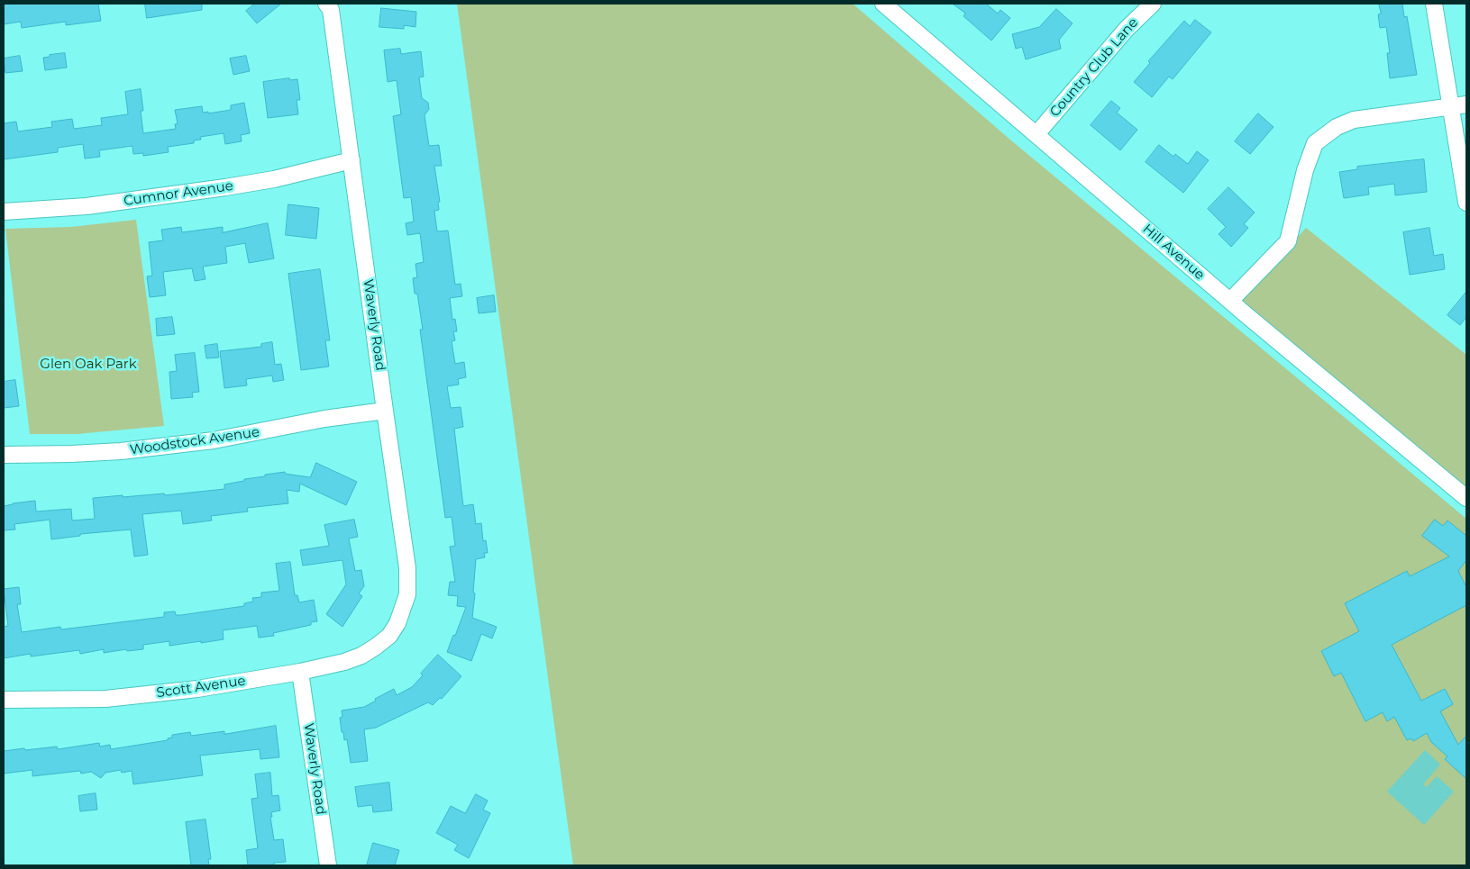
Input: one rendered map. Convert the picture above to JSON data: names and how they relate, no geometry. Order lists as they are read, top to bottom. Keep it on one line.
{"streets":{"street":["Country Club Lane","Cumnor Avenue","Hill Avenue","Waverly Road","Woodstock Avenue","Scott Avenue"]},"crossings":[["Country Club Lane","Hill Avenue"],["Cumnor Avenue","Waverly Road"],["Waverly Road","Woodstock Avenue"],["Waverly Road","Scott Avenue"]],"parks":["Glen Oak Park"]}
